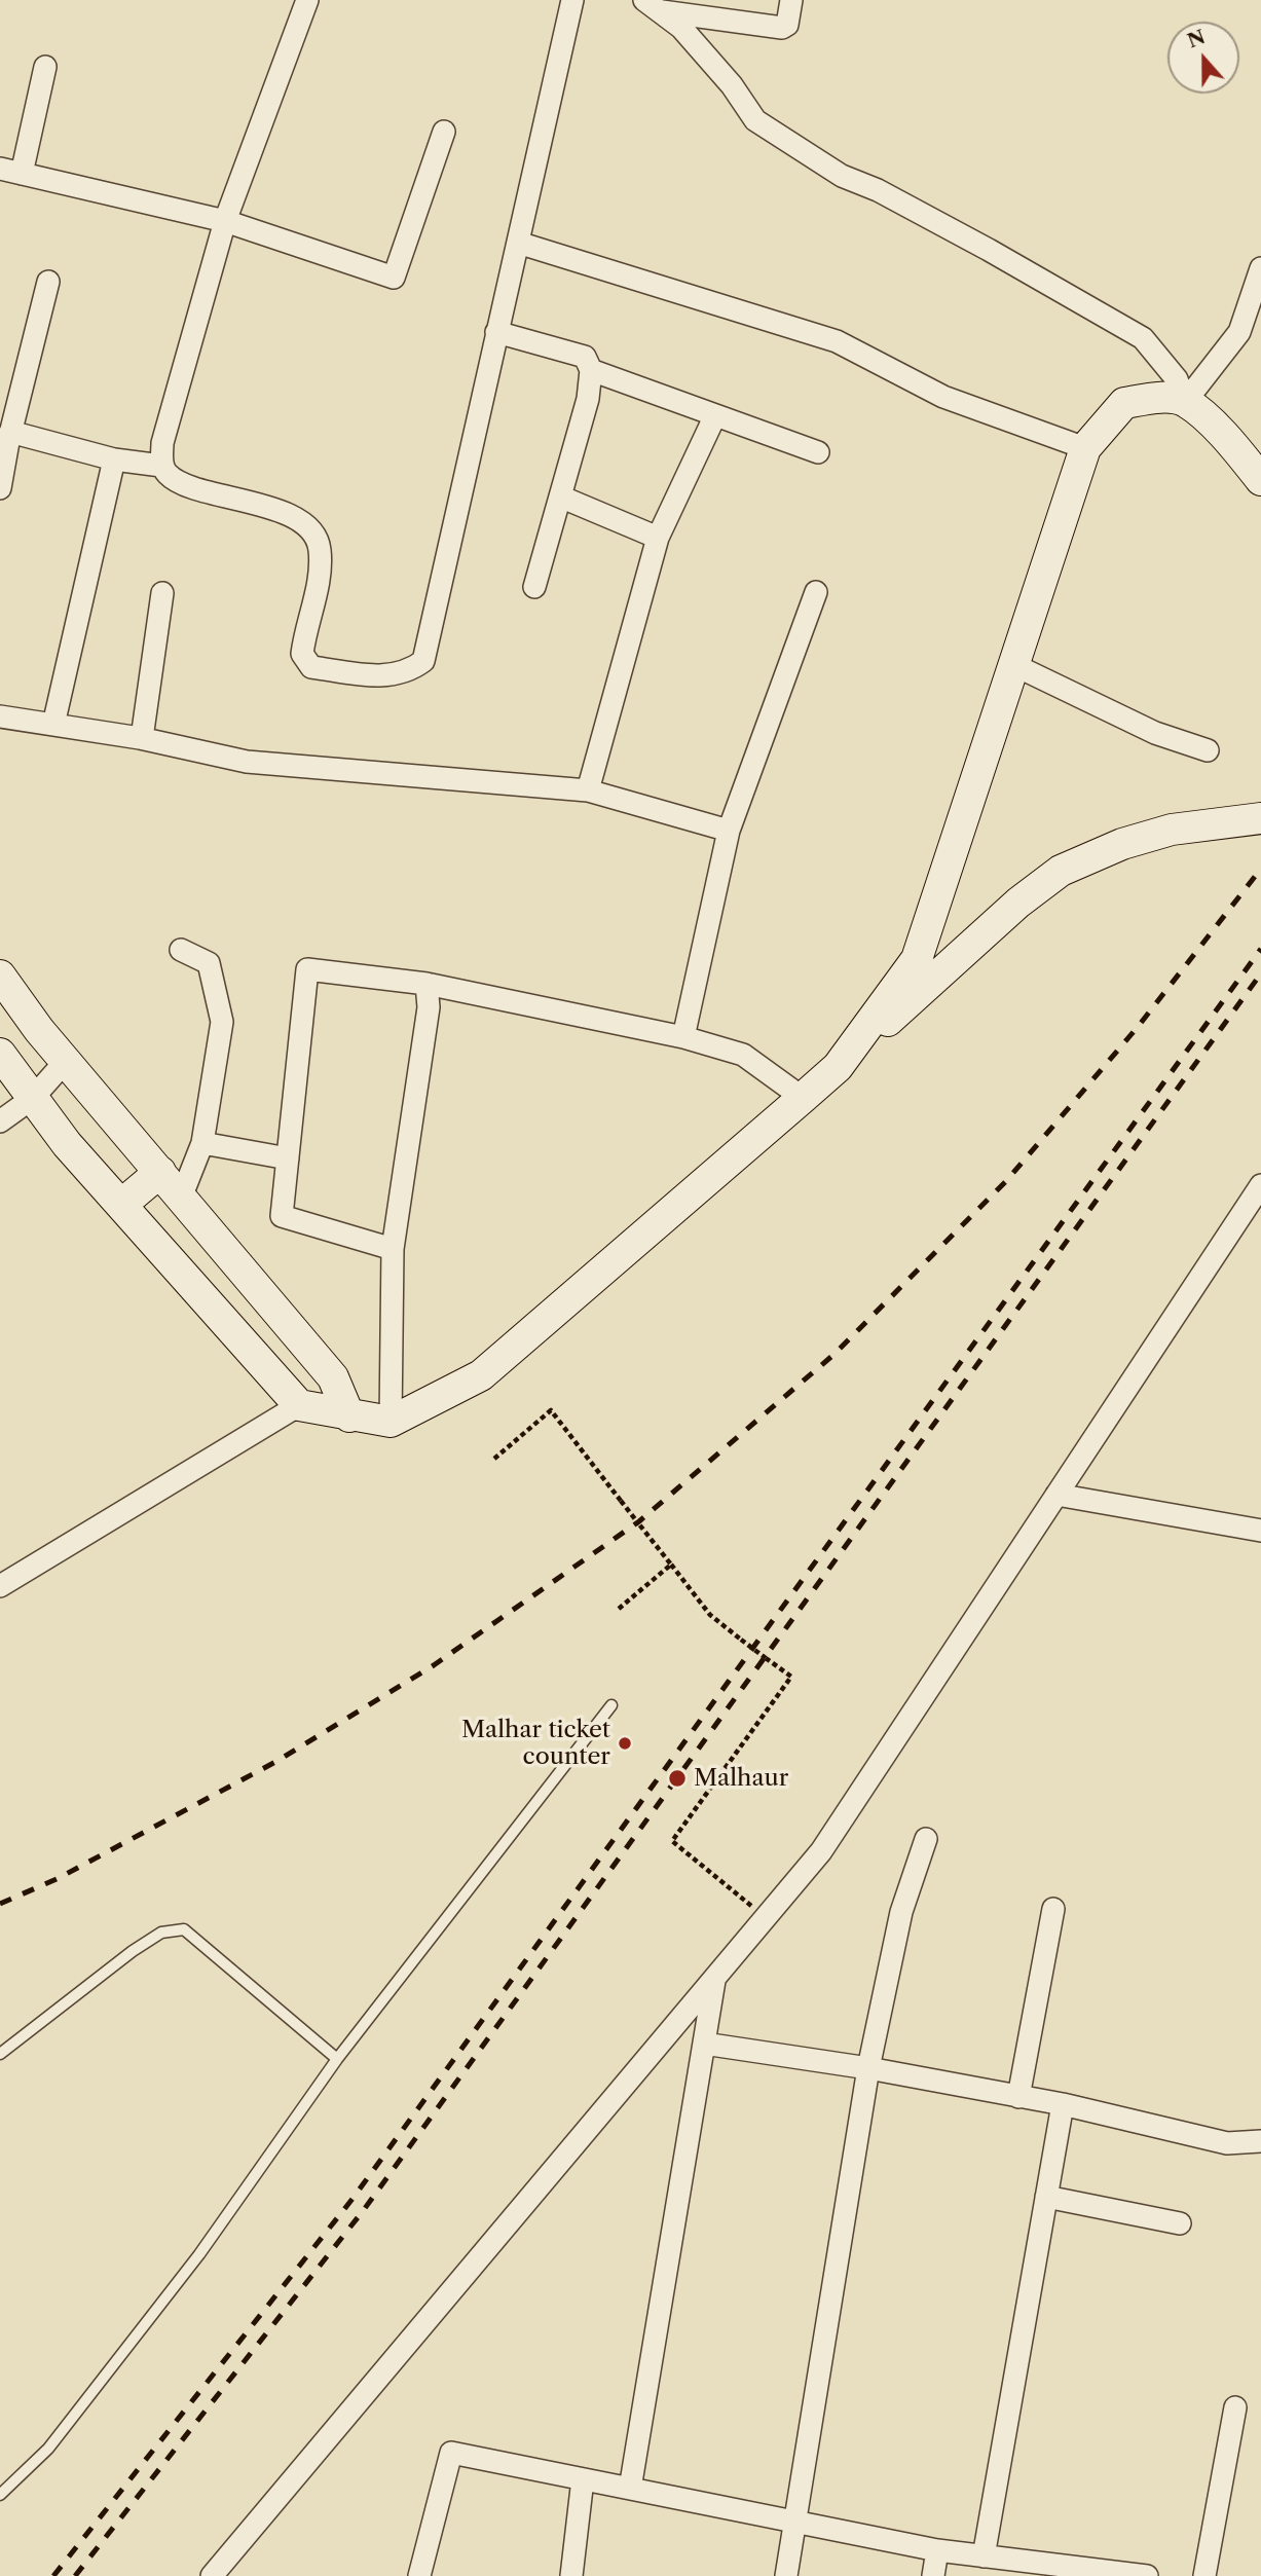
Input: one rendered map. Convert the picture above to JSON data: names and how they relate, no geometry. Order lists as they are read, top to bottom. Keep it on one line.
{"places":["Malhar ticket counter","Malhaur"],"north":"top"}
